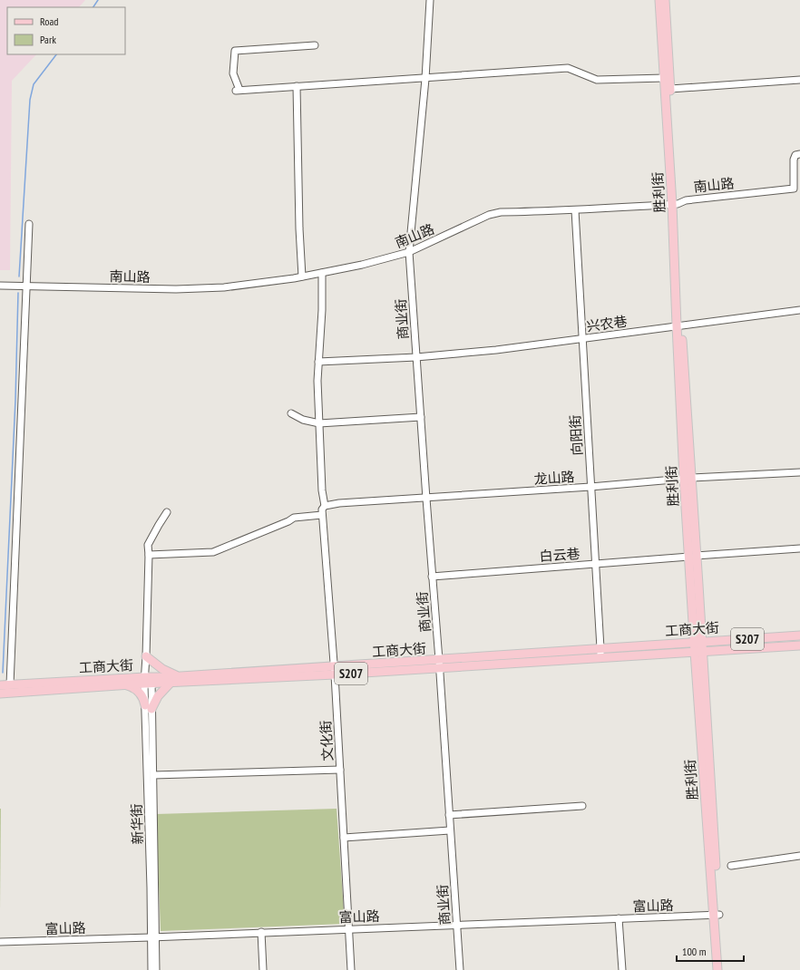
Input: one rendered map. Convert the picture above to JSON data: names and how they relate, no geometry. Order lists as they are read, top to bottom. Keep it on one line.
{"streets":{"main road":["胜利街","工商大街","S207"],"street":["南山路","商业街","兴农巷","向阳街","龙山路","白云巷","文化街","新华街","富山路"]},"crossings":[["南山路","胜利街"],["南山路","商业街"],["南山路","向阳街"],["南山路","文化街"],["胜利街","兴农巷"],["胜利街","龙山路"],["胜利街","白云巷"],["胜利街","工商大街"],["胜利街","富山路"],["商业街","兴农巷"],["商业街","龙山路"],["商业街","白云巷"],["商业街","工商大街"],["商业街","富山路"],["兴农巷","向阳街"],["兴农巷","文化街"],["向阳街","龙山路"],["向阳街","白云巷"],["向阳街","工商大街"],["龙山路","文化街"],["龙山路","新华街"],["工商大街","文化街"],["工商大街","新华街"],["文化街","富山路"],["新华街","富山路"]],"legend":["Road","Park"],"scale_bar":"100 m"}
